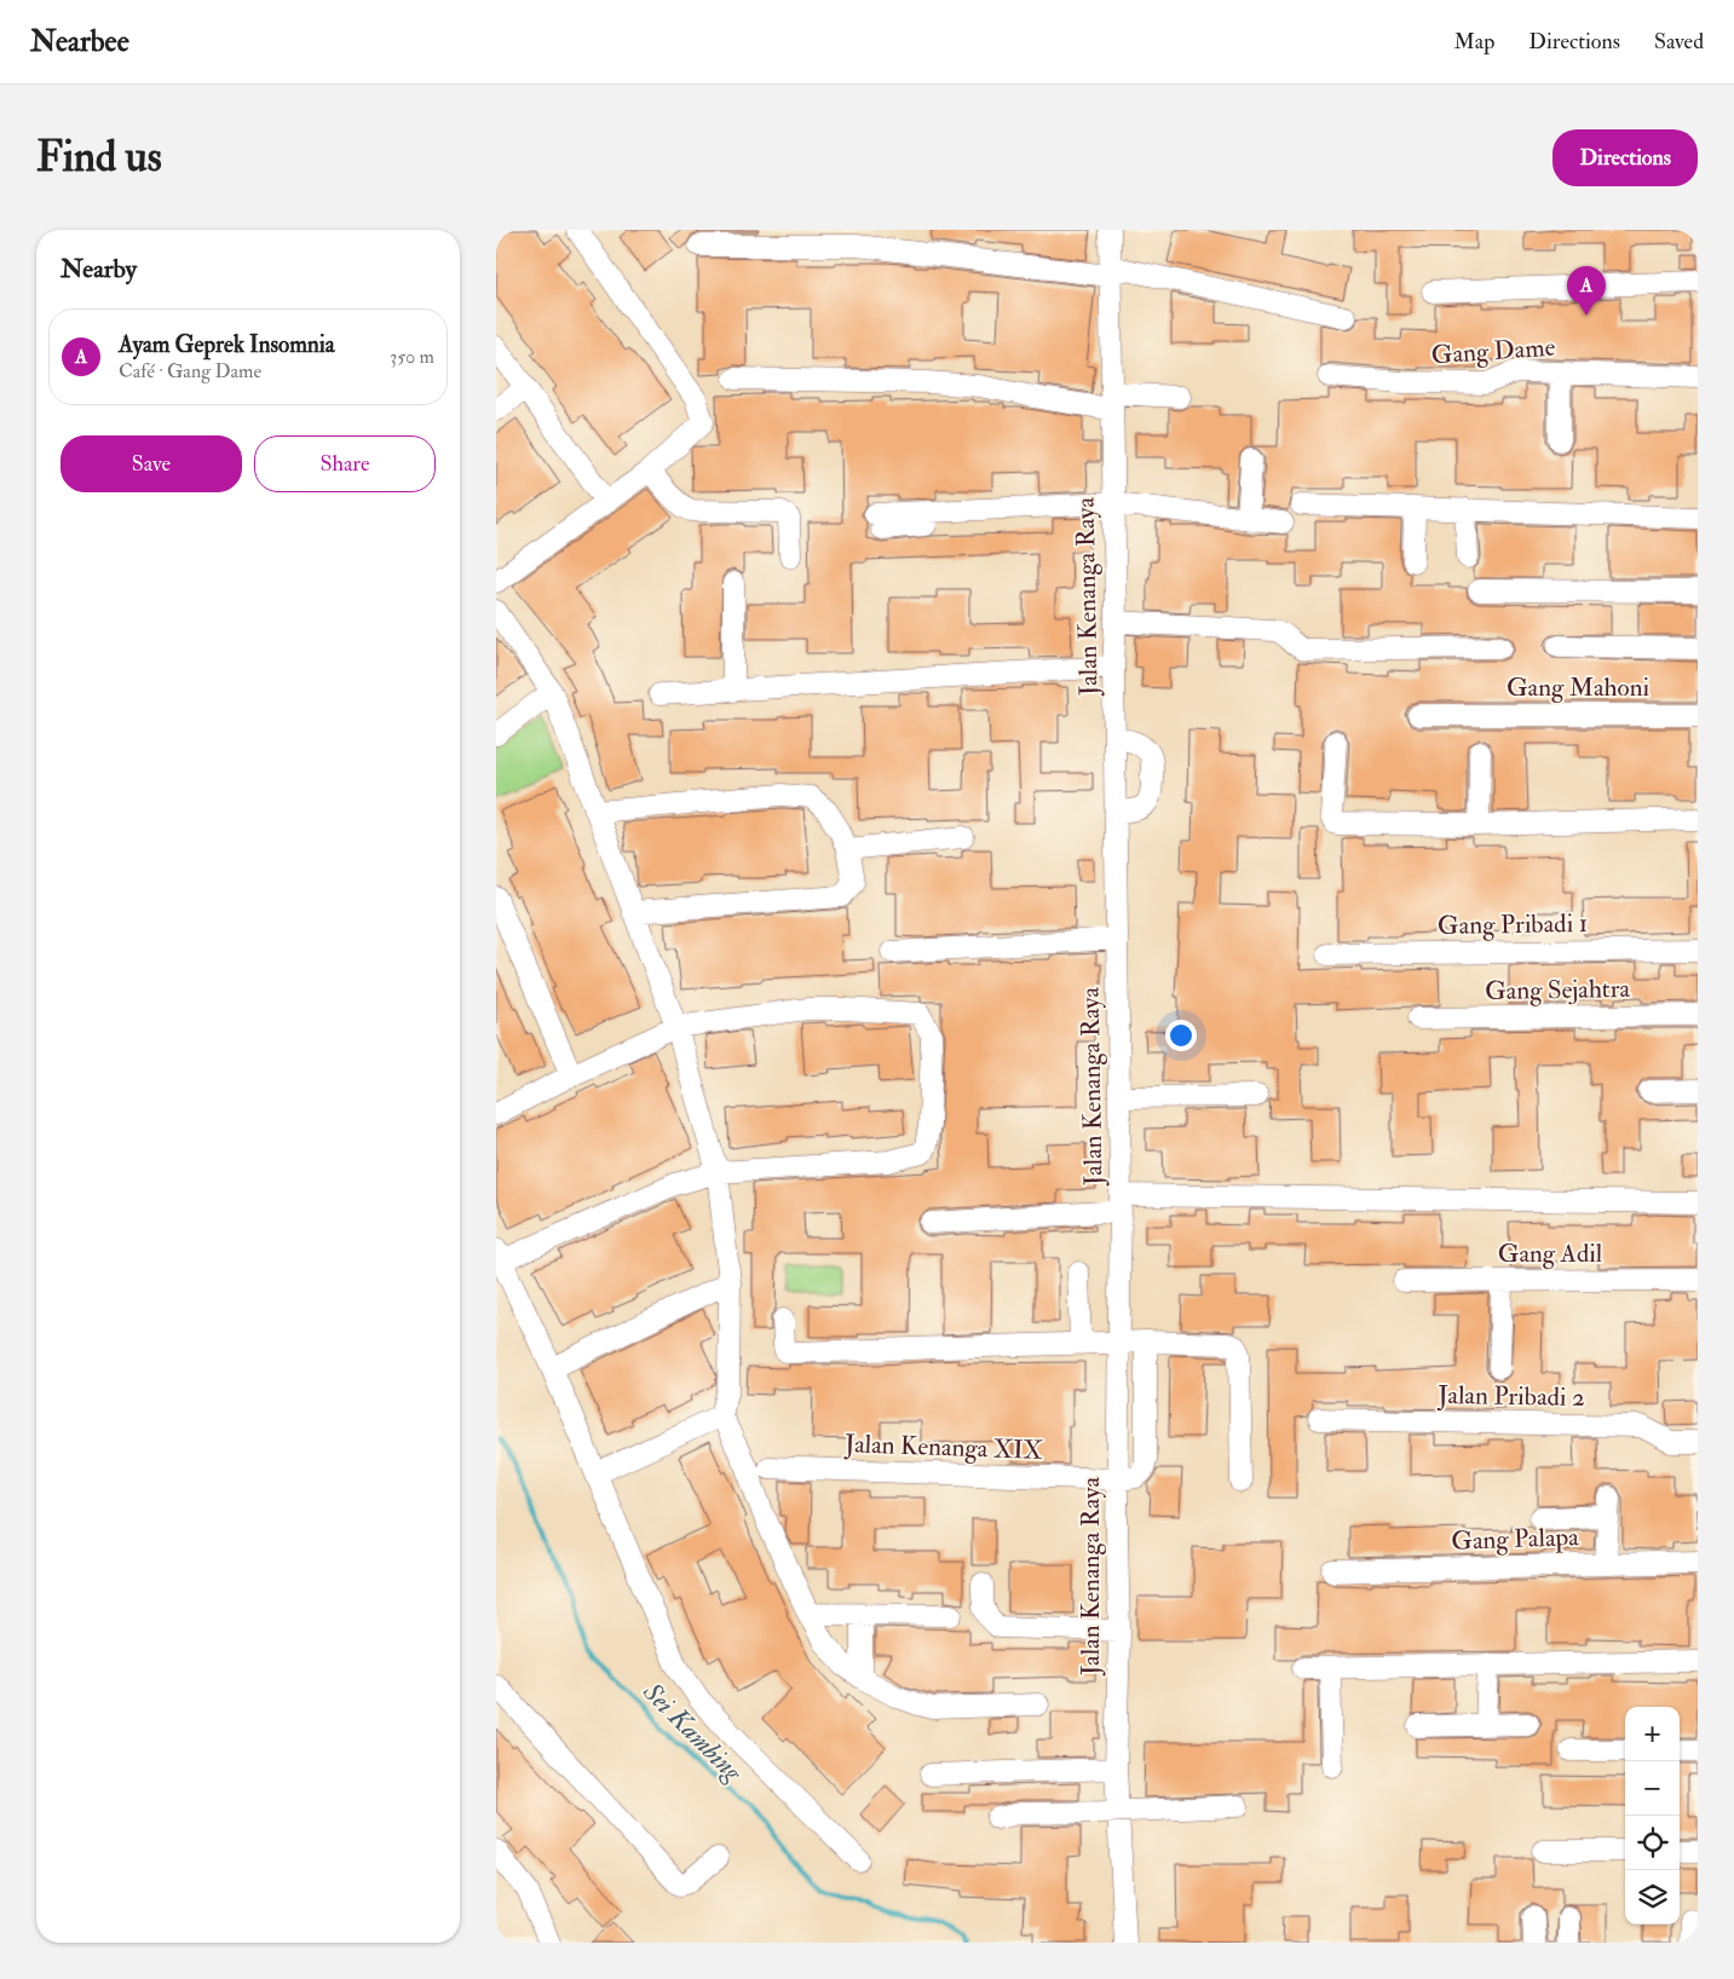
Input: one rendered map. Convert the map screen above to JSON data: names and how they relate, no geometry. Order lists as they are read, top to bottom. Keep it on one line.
{"streets":{"street":["Gang Dame","Jalan Kenanga Raya","Gang Mahoni","Gang Pribadi 1","Gang Sejahtra","Gang Adil","Jalan Pribadi 2","Jalan Kenanga XIX","Gang Palapa"]},"crossings":[["Jalan Kenanga Raya","Jalan Kenanga XIX"]],"water":["Sei Kambing"],"page":{"header":"Nearbee","nav":["Map","Directions","Saved"],"buttons":["Directions",["Save","Share"]],"title":"Find us","heading":"Nearby","pins":"A","list":[{"mark":"A","name":"Ayam Geprek Insomnia","note":"Café · Gang Dame","value":"350 m"}],"map_buttons":["+","−"]}}
